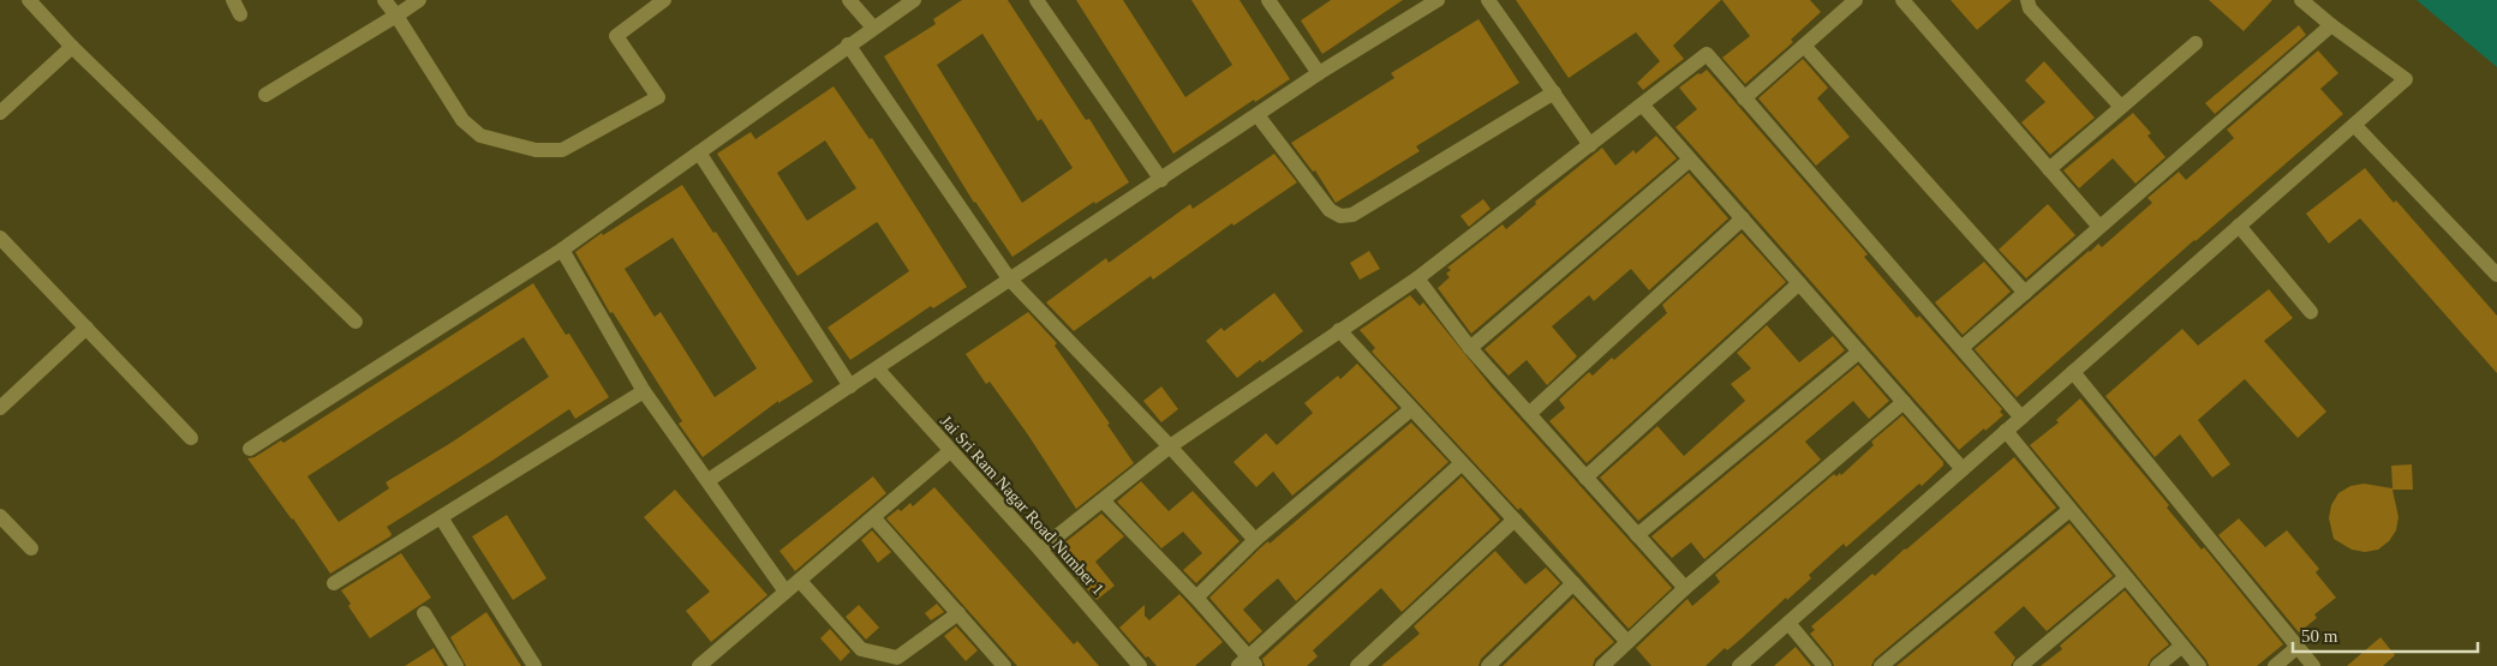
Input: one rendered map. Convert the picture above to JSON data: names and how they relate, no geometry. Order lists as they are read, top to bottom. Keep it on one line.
{"streets":{"street":["Jai Sri Ram Nagar Road Number 1"]},"scale_bar":"50 m"}
